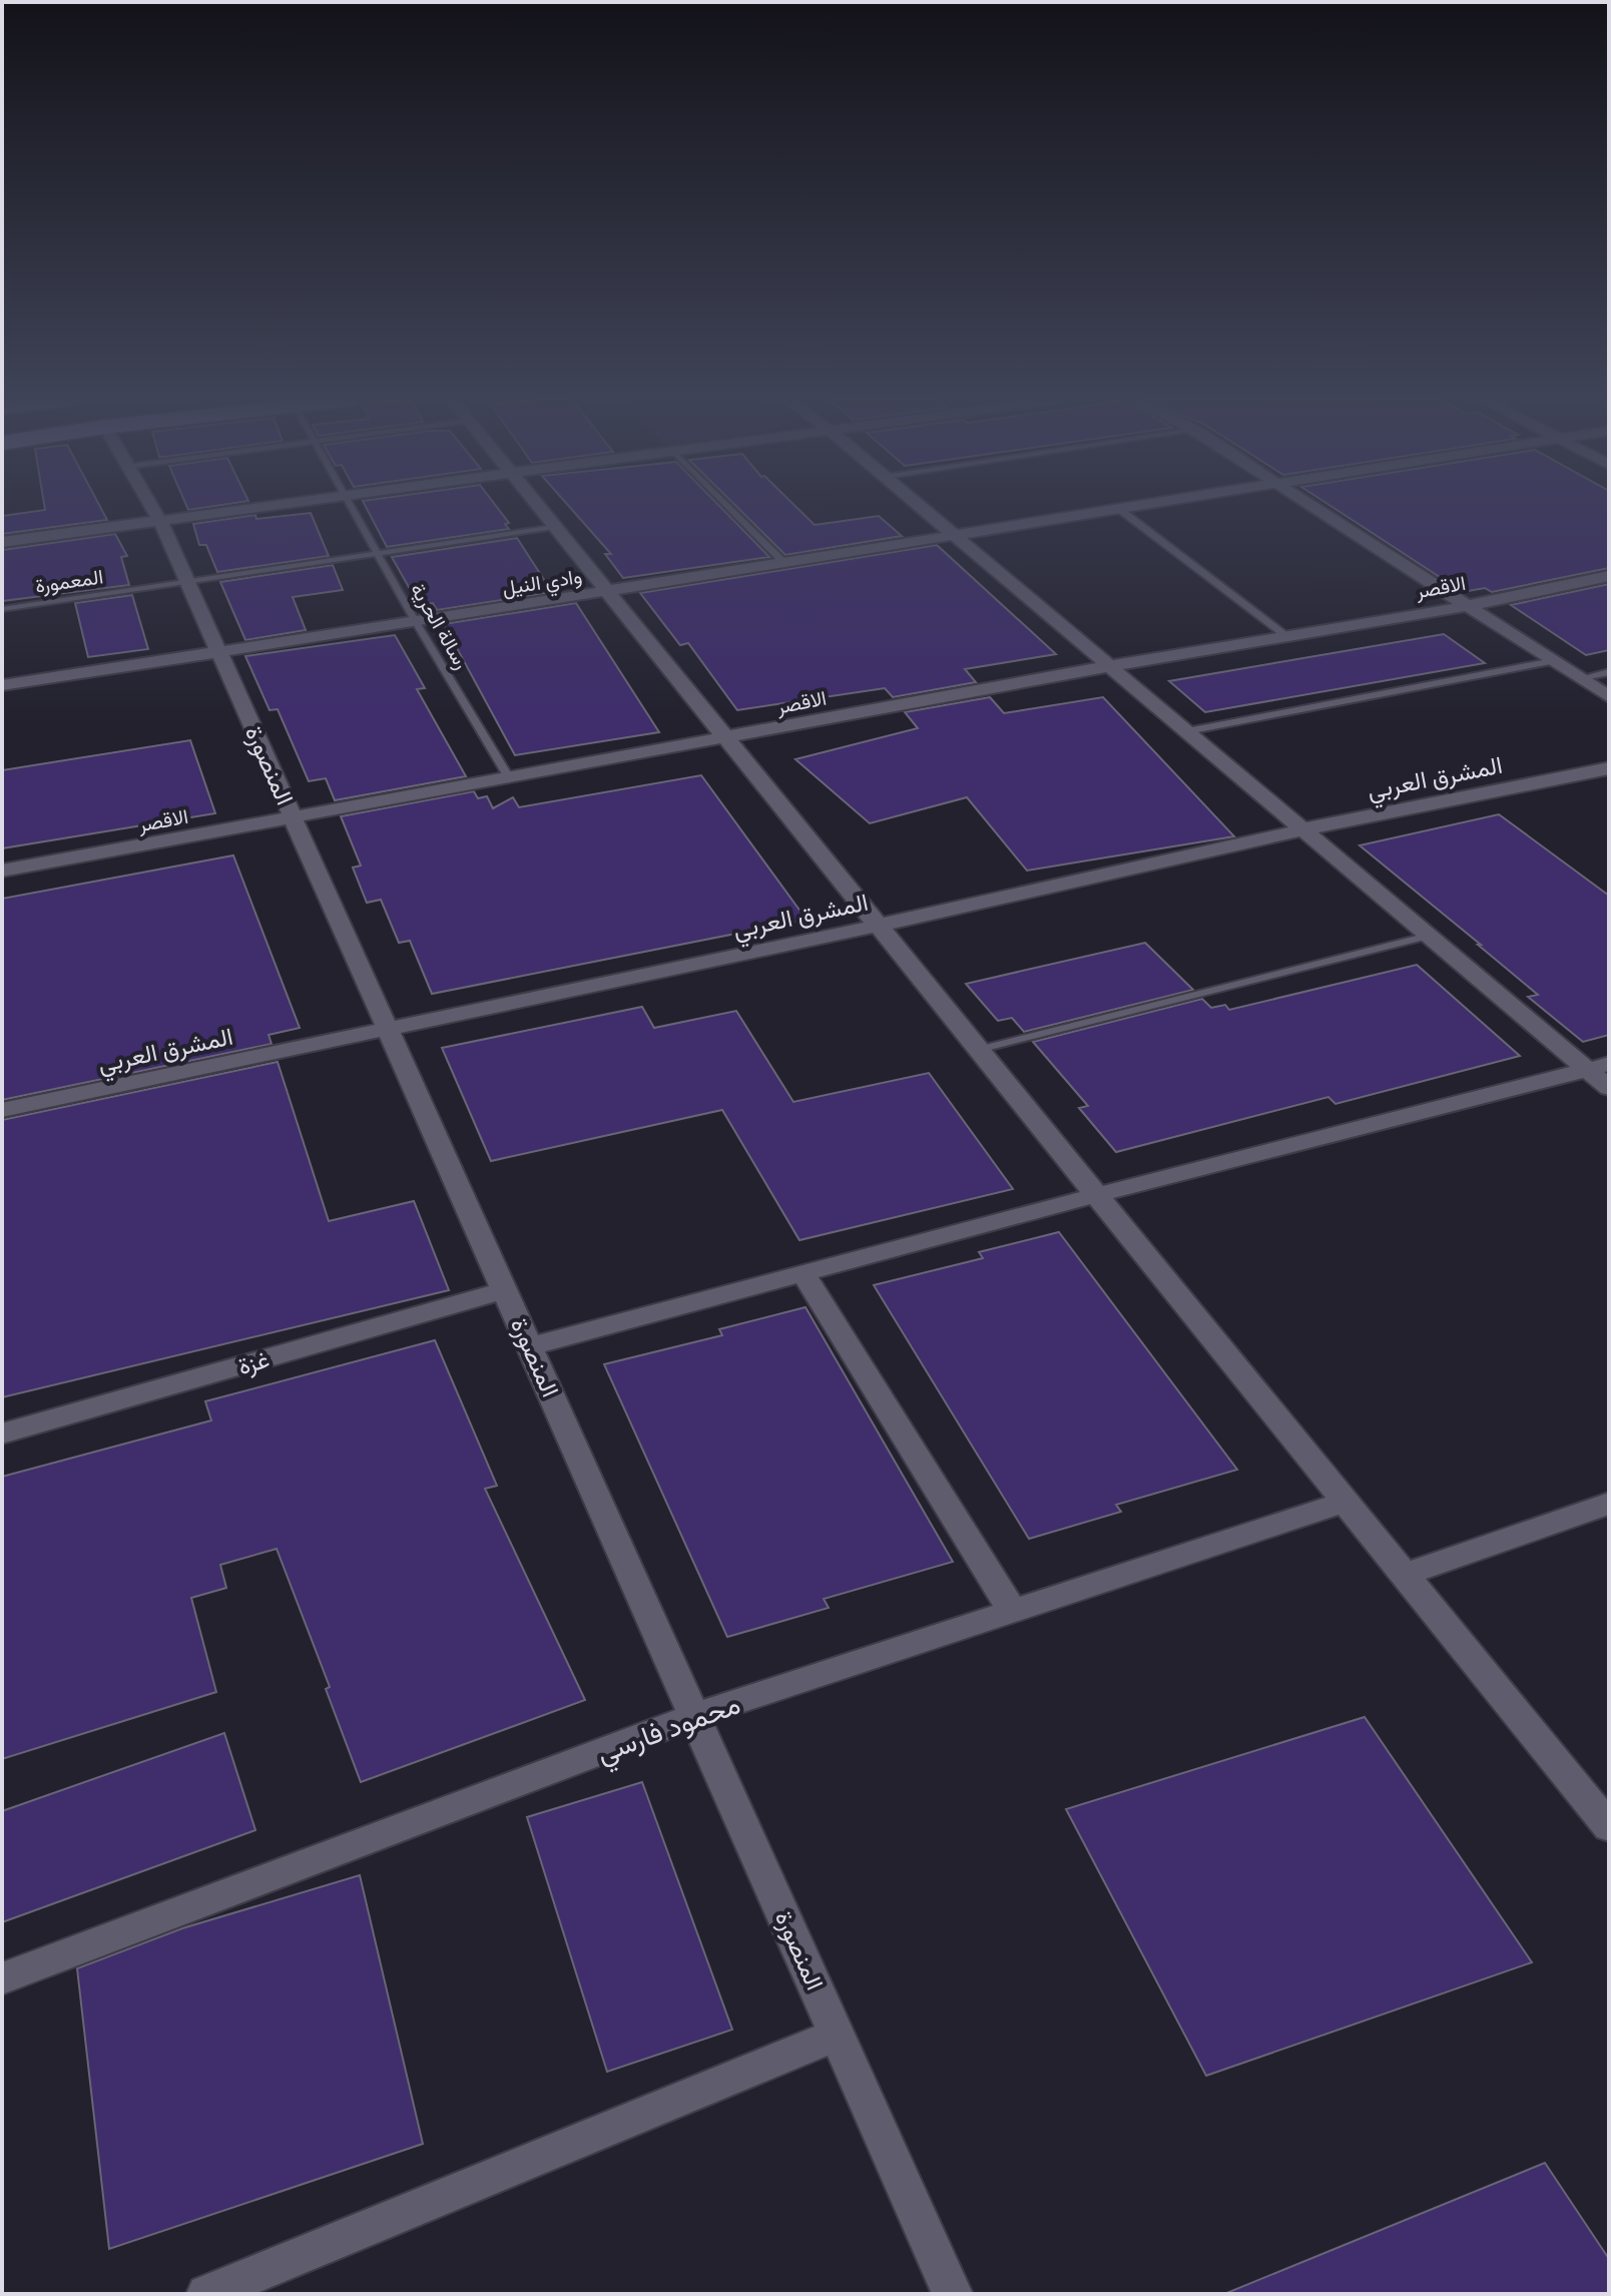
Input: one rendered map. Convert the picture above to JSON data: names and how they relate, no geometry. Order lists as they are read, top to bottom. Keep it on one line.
{"streets":{"street":["وادي النيل","الاقصر","المنصورة","المشرق العربي","غزة","محمود فارسي"],"lane":["المعمورة","رسالة الحرية"]},"crossings":[["المعمورة","رسالة الحرية"],["المعمورة","المنصورة"],["وادي النيل","رسالة الحرية"],["وادي النيل","المنصورة"],["الاقصر","رسالة الحرية"],["الاقصر","المنصورة"],["المنصورة","المشرق العربي"],["المنصورة","غزة"],["المنصورة","محمود فارسي"]]}
